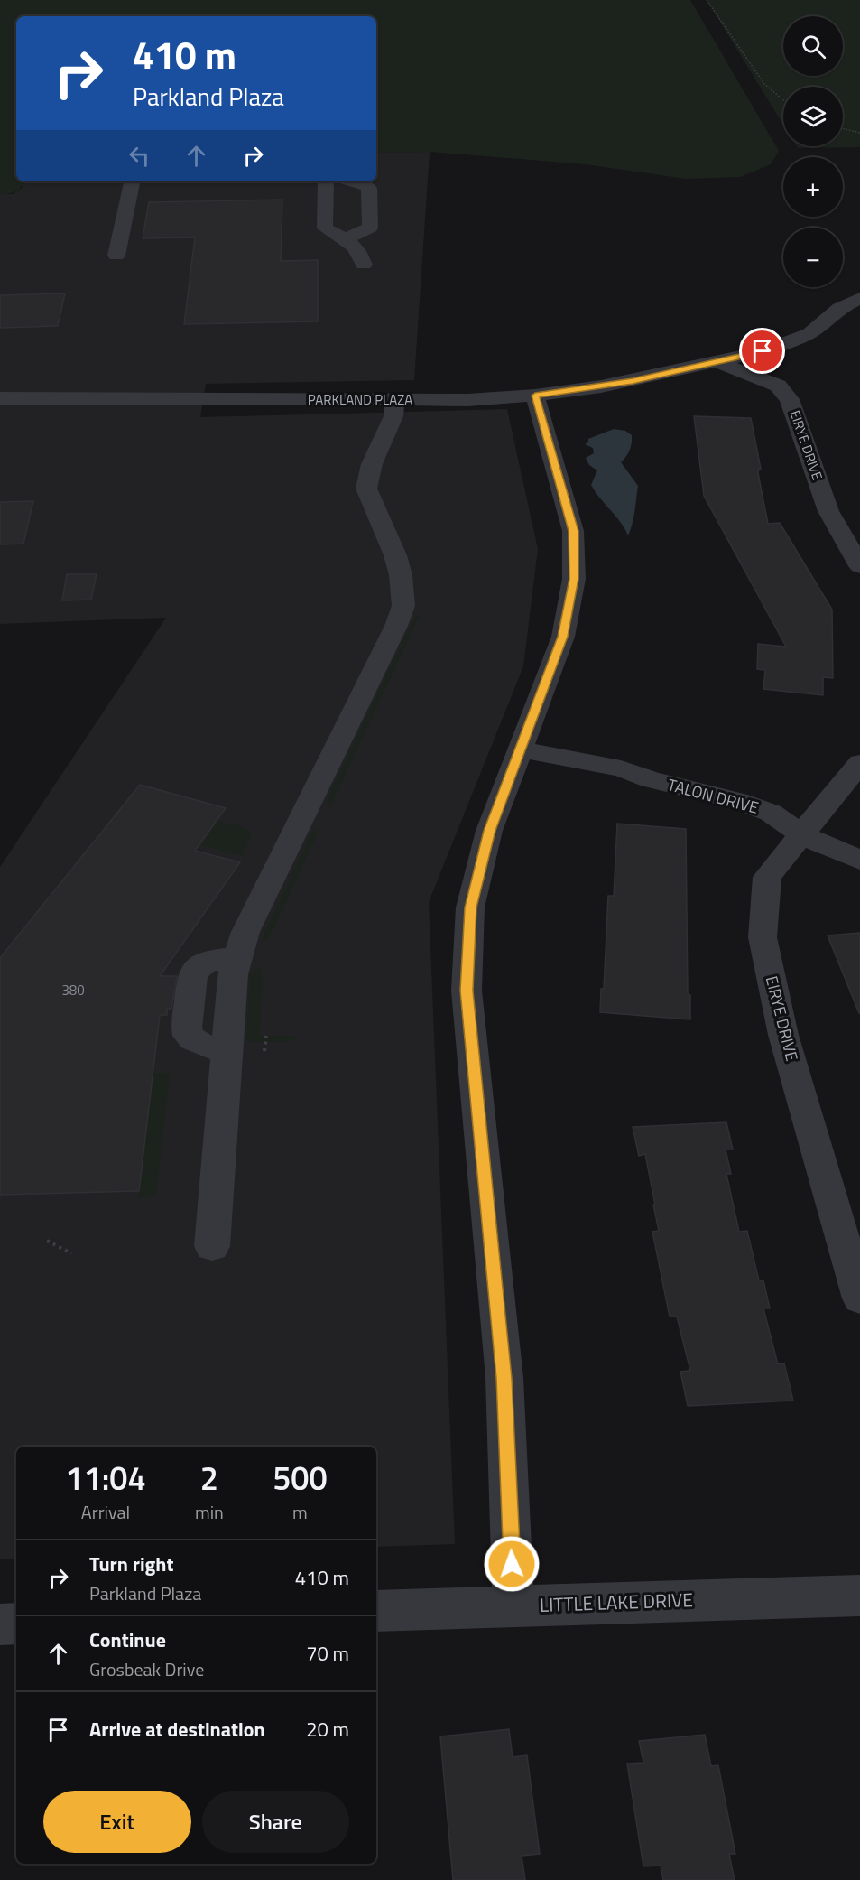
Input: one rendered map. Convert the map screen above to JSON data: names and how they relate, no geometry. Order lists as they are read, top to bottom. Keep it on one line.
{"streets":{"street":["PARKLAND PLAZA","EIRYE DRIVE","TALON DRIVE","LITTLE LAKE DRIVE"]},"crossings":[["PARKLAND PLAZA","EIRYE DRIVE"],["EIRYE DRIVE","TALON DRIVE"]],"house_numbers":["380"],"page":{"map_buttons":["+","−"],"turn":["410 m","Parkland Plaza"],"eta":["11:04","Arrival","2","min","500","m"],"list":[{"name":"Turn right","note":"Parkland Plaza","value":"410 m"},{"name":"Continue","note":"Grosbeak Drive","value":"70 m"},{"name":"Arrive at destination","value":"20 m"}],"buttons":["Exit","Share"]}}
